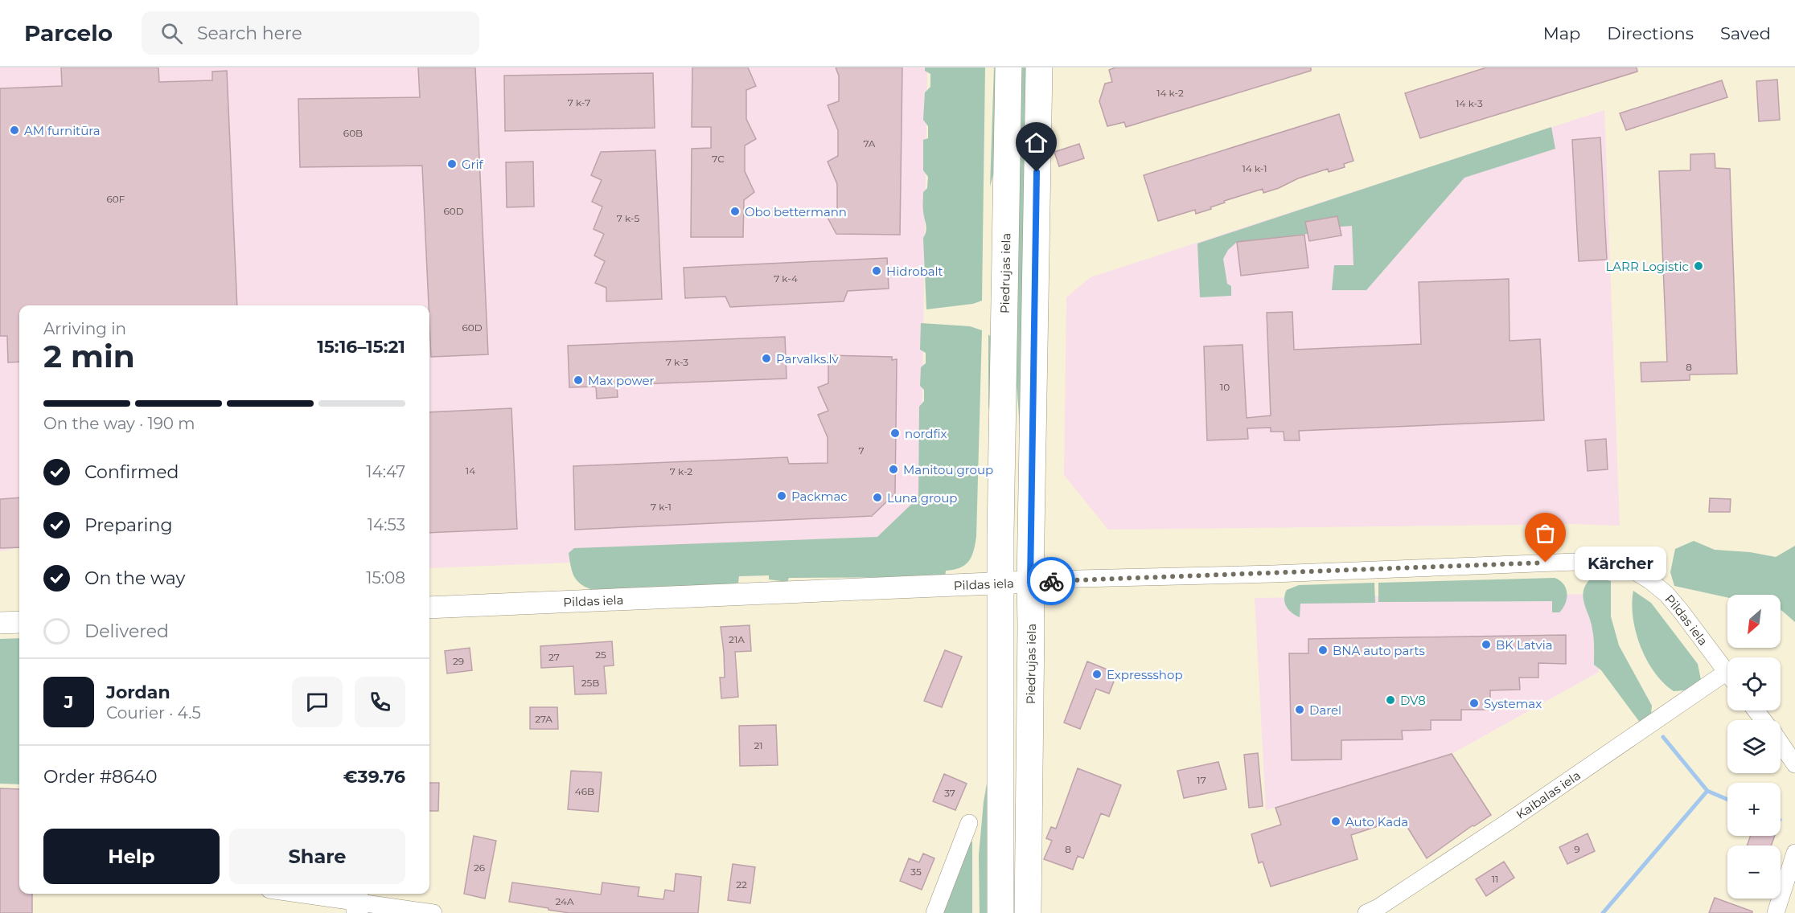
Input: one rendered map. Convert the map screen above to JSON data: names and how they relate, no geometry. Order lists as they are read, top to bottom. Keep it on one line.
{"streets":{"main road":["Piedrujas iela"],"street":["Pildas iela","Kaibalas iela"]},"crossings":[["Piedrujas iela","Pildas iela"]],"places":["AM furnitūra","Grif","Obo bettermann","LARR Logistic","Hidrobalt","Parvalks.lv","Max power","nordfix","Manitou group","Packmac","Luna group","Kärcher","BK Latvia","BNA auto parts","Expressshop","DV8","Systemax","Darel","Auto Kada"],"house_numbers":["14 k-2","7 k-7","14 k-3","60B","7A","7C","14 k-1","60F","60D","7 k-5","7 k-4","60D","7 k-3","8","10","7","14","7 k-2","7 k-1","21A","25","27","29","25B","27A","21","17","46B","37","8","9","26","35","11","22","24A"],"north":"bottom left","page":{"header":"Parcelo","search":"Search here","nav":["Map","Directions","Saved"],"heading":["2 min","Arriving in","15:16–15:21"],"panel":["Jordan","Courier · 4.5","Order #8640","€39.76"],"bar":"On the way · 190 m","list":[["Confirmed","14:47"],["Preparing","14:53"],["On the way","15:08"],"Delivered"],"bubble":"Kärcher","map_buttons":["+","−"],"round":"J","buttons":["Help","Share"]}}
